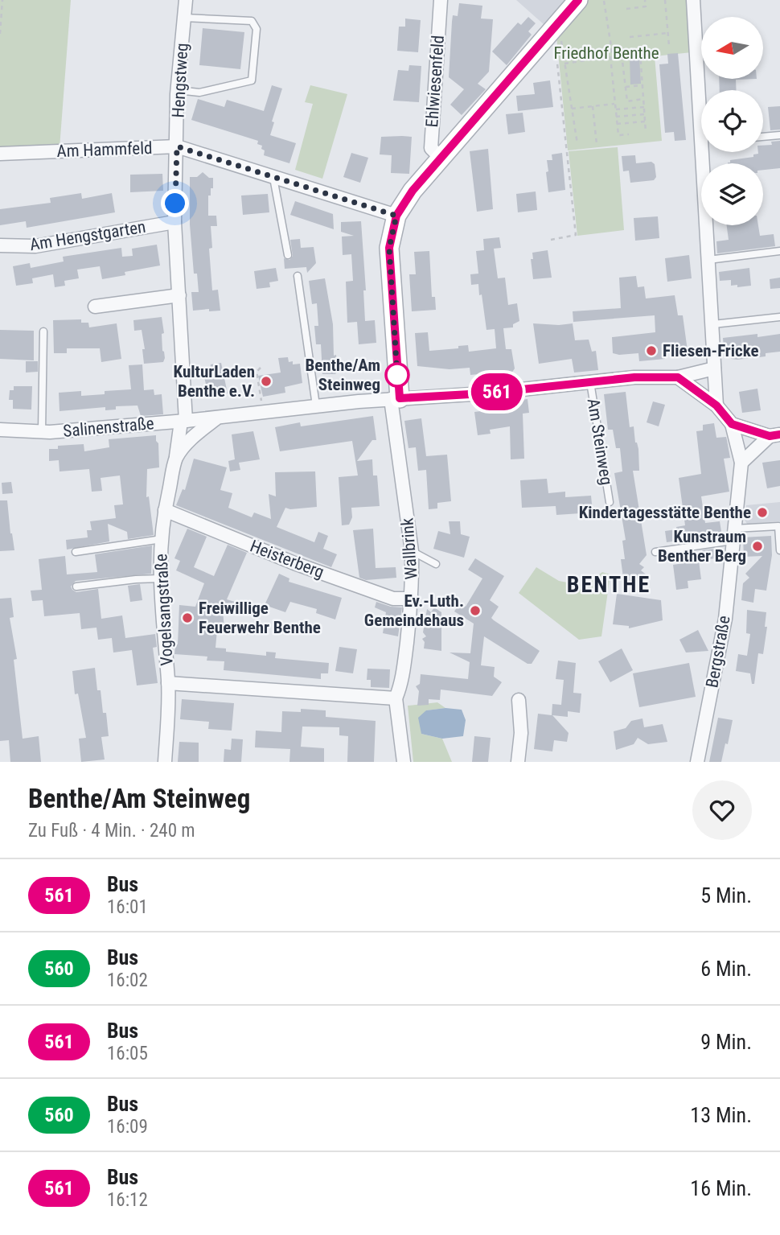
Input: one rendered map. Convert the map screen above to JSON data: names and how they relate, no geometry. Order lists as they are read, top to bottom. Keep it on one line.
{"streets":{"street":["Hengstweg","Ehlwiesenfeld","Am Hammfeld","Am Hengstgarten","Salinenstraße","Am Steinweg","Wallbrink","Heisterberg","Vogelsangstraße","Bergstraße"]},"crossings":[["Hengstweg","Am Hammfeld"],["Hengstweg","Am Hengstgarten"],["Hengstweg","Salinenstraße"],["Hengstweg","Vogelsangstraße"],["Salinenstraße","Am Steinweg"],["Salinenstraße","Vogelsangstraße"],["Am Steinweg","Wallbrink"],["Am Steinweg","Vogelsangstraße"],["Wallbrink","Heisterberg"],["Heisterberg","Vogelsangstraße"]],"districts":["BENTHE"],"parks":["Friedhof Benthe"],"places":["Fliesen-Fricke","Benthe/Am Steinweg","KulturLaden Benthe e.V.","Kindertagesstätte Benthe","Kunstraum Benther Berg","Ev.-Luth. Gemeindehaus","Freiwillige Feuerwehr Benthe"],"lines":["bus line 561"],"north":"left","page":{"on_map":"561","heading":["Benthe/Am Steinweg","Zu Fuß · 4 Min. · 240 m"],"list":[{"mark":"561","name":"Bus","note":"16:01","value":"5 Min."},{"mark":"560","name":"Bus","note":"16:02","value":"6 Min."},{"mark":"561","name":"Bus","note":"16:05","value":"9 Min."},{"mark":"560","name":"Bus","note":"16:09","value":"13 Min."},{"mark":"561","name":"Bus","note":"16:12","value":"16 Min."}]}}
